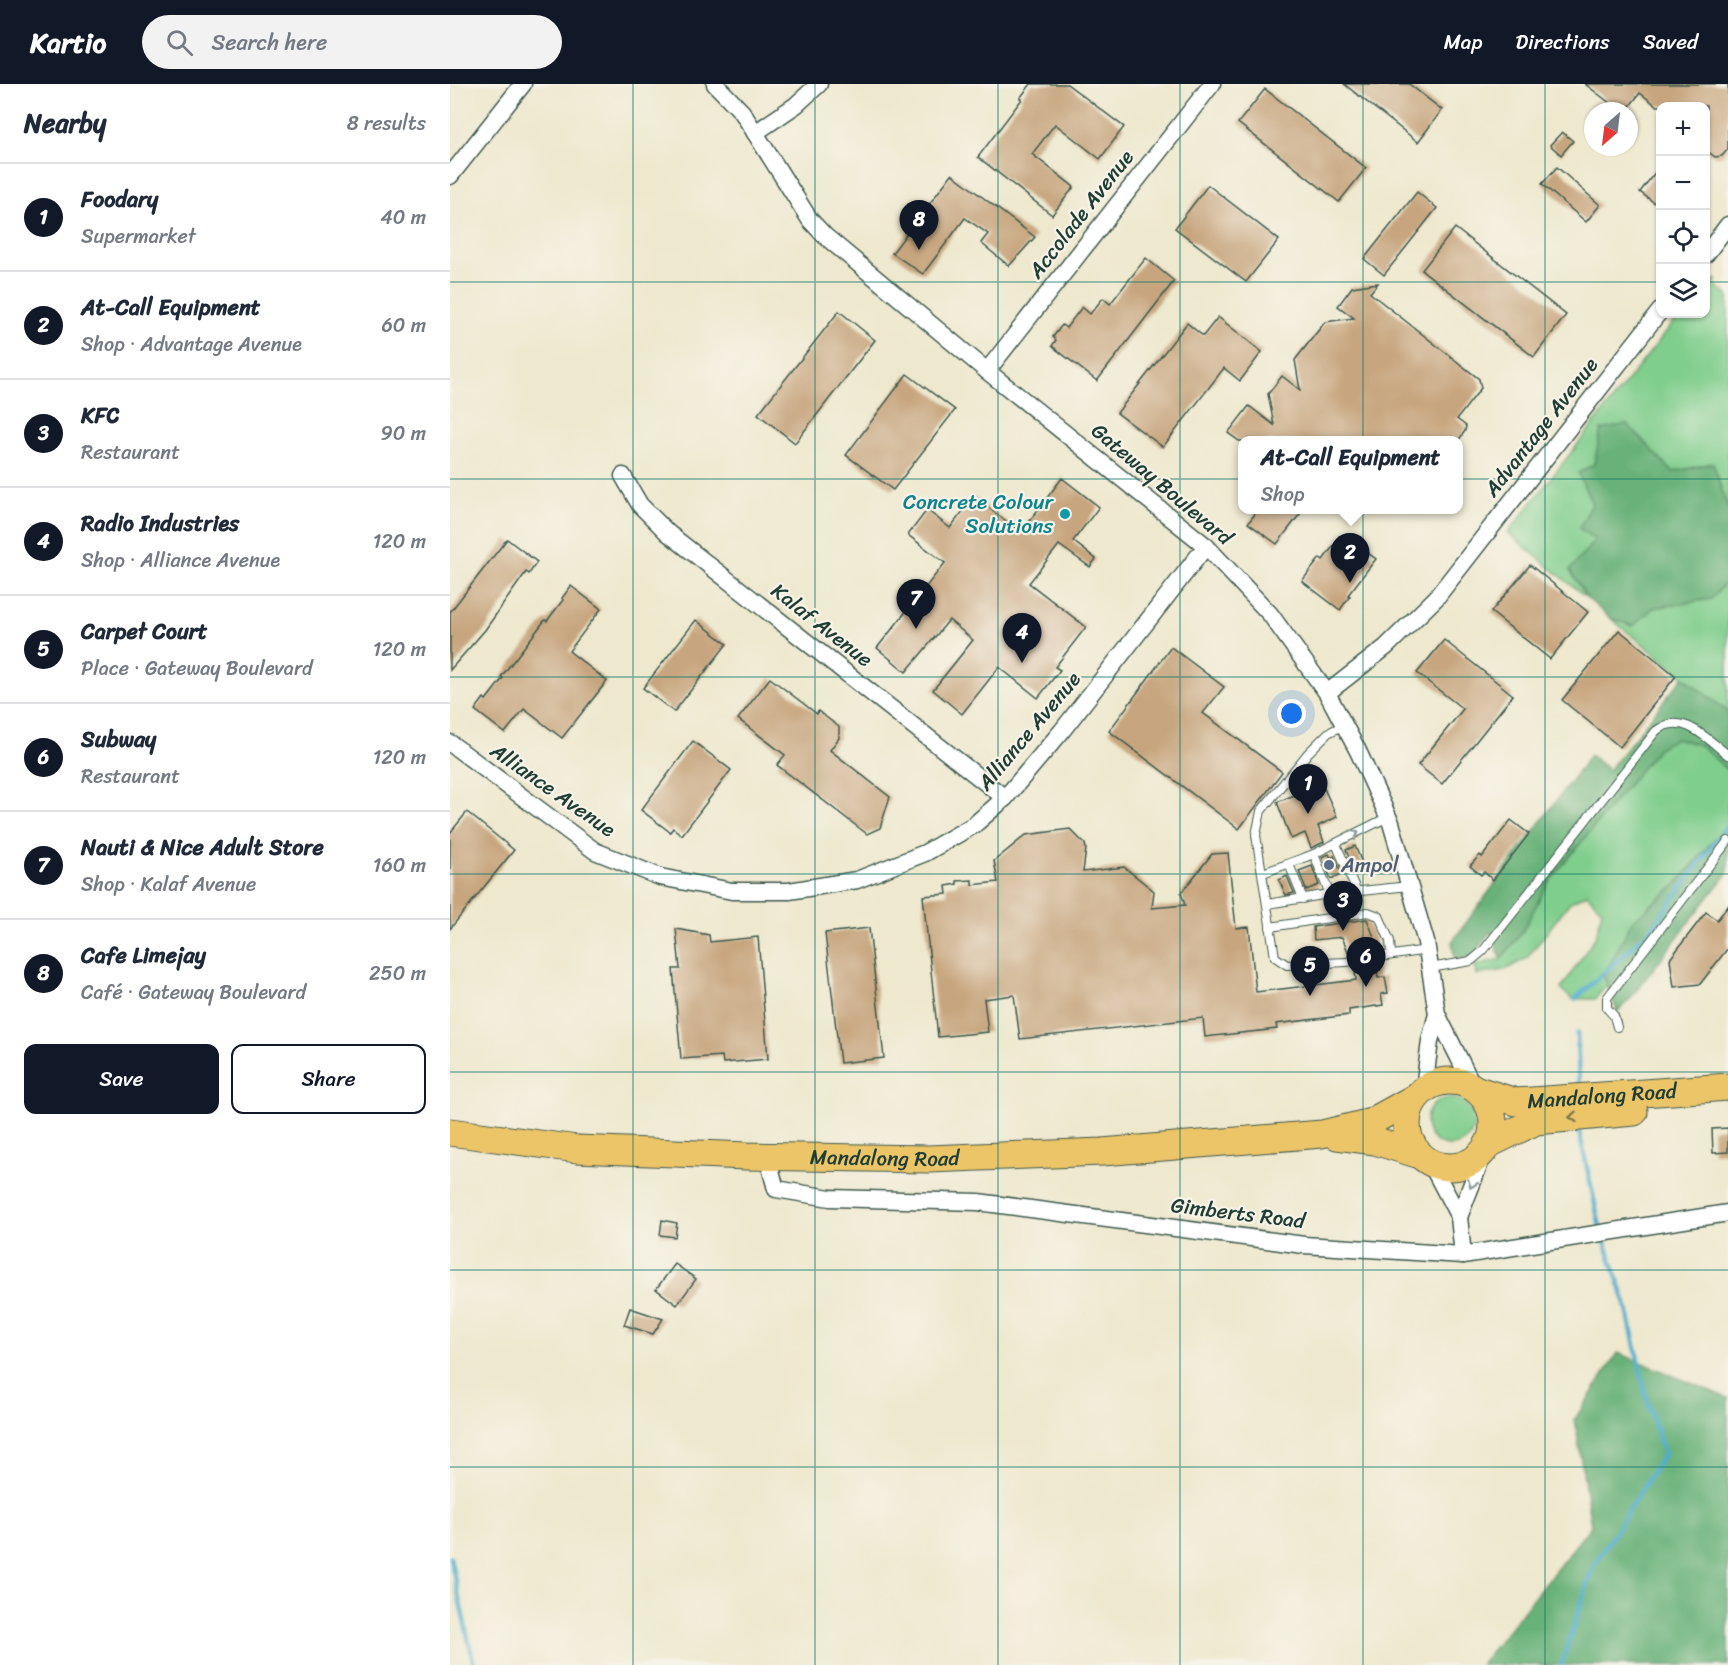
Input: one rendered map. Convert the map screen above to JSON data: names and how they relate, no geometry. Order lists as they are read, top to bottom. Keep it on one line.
{"streets":{"main road":["Mandalong Road"],"street":["Accolade Avenue","Advantage Avenue","Gateway Boulevard","Kalaf Avenue","Alliance Avenue","Gimberts Road"]},"crossings":[["Accolade Avenue","Gateway Boulevard"],["Advantage Avenue","Gateway Boulevard"],["Gateway Boulevard","Alliance Avenue"],["Gateway Boulevard","Mandalong Road"],["Kalaf Avenue","Alliance Avenue"],["Mandalong Road","Gimberts Road"]],"places":["Concrete Colour Solutions","Ampol"],"north":"bottom left","page":{"header":"Kartio","search":"Search here","nav":["Map","Directions","Saved"],"heading":["Nearby","8 results"],"map_buttons":["+","−"],"list":[{"mark":"1","name":"Foodary","note":"Supermarket","value":"40 m"},{"mark":"2","name":"At-Call Equipment","note":"Shop · Advantage Avenue","value":"60 m"},{"mark":"3","name":"KFC","note":"Restaurant","value":"90 m"},{"mark":"4","name":"Radio Industries","note":"Shop · Alliance Avenue","value":"120 m"},{"mark":"5","name":"Carpet Court","note":"Place · Gateway Boulevard","value":"120 m"},{"mark":"6","name":"Subway","note":"Restaurant","value":"120 m"},{"mark":"7","name":"Nauti & Nice Adult Store","note":"Shop · Kalaf Avenue","value":"160 m"},{"mark":"8","name":"Cafe Limejay","note":"Café · Gateway Boulevard","value":"250 m"}],"pins":["8","2","7","4","1","3","6","5"],"popup":["At-Call Equipment","Shop"],"buttons":["Save","Share"]}}
